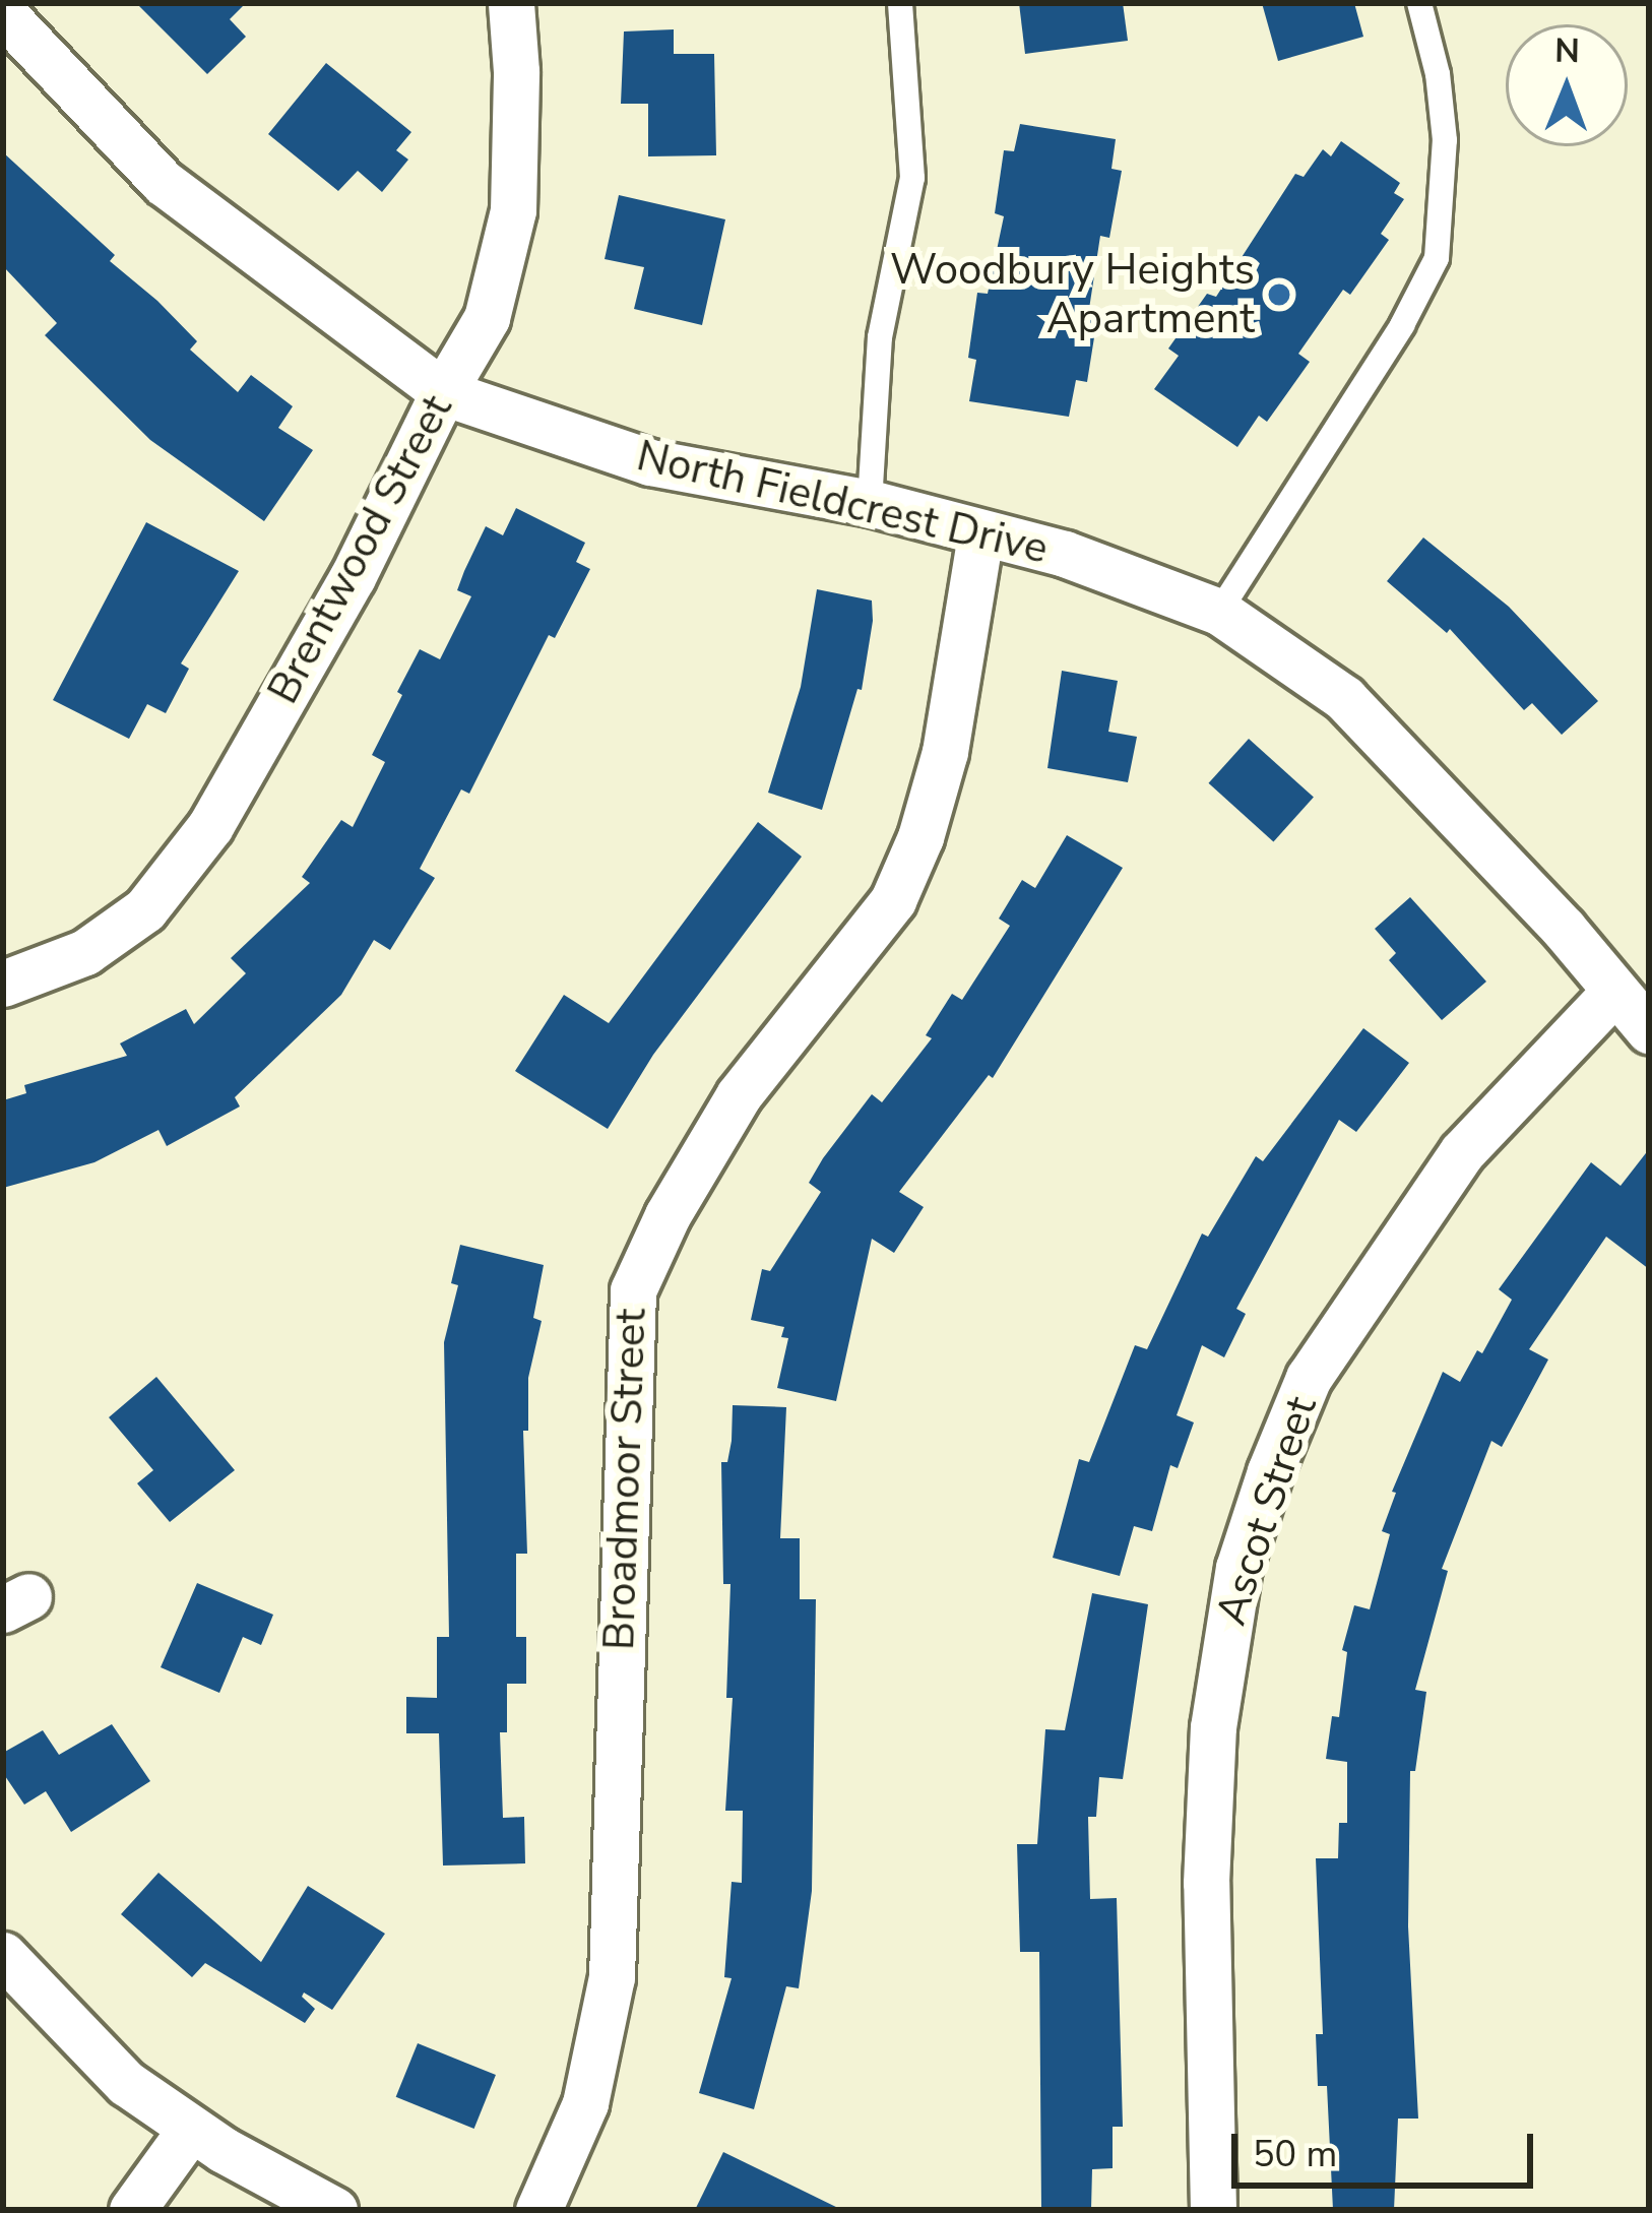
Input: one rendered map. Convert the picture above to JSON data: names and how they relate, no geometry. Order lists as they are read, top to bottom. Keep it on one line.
{"streets":{"street":["North Fieldcrest Drive","Brentwood Street","Broadmoor Street","Ascot Street"]},"crossings":[["North Fieldcrest Drive","Brentwood Street"],["North Fieldcrest Drive","Broadmoor Street"],["North Fieldcrest Drive","Ascot Street"]],"places":["Woodbury Heights Apartment"],"scale_bar":"50 m","north":"top"}
